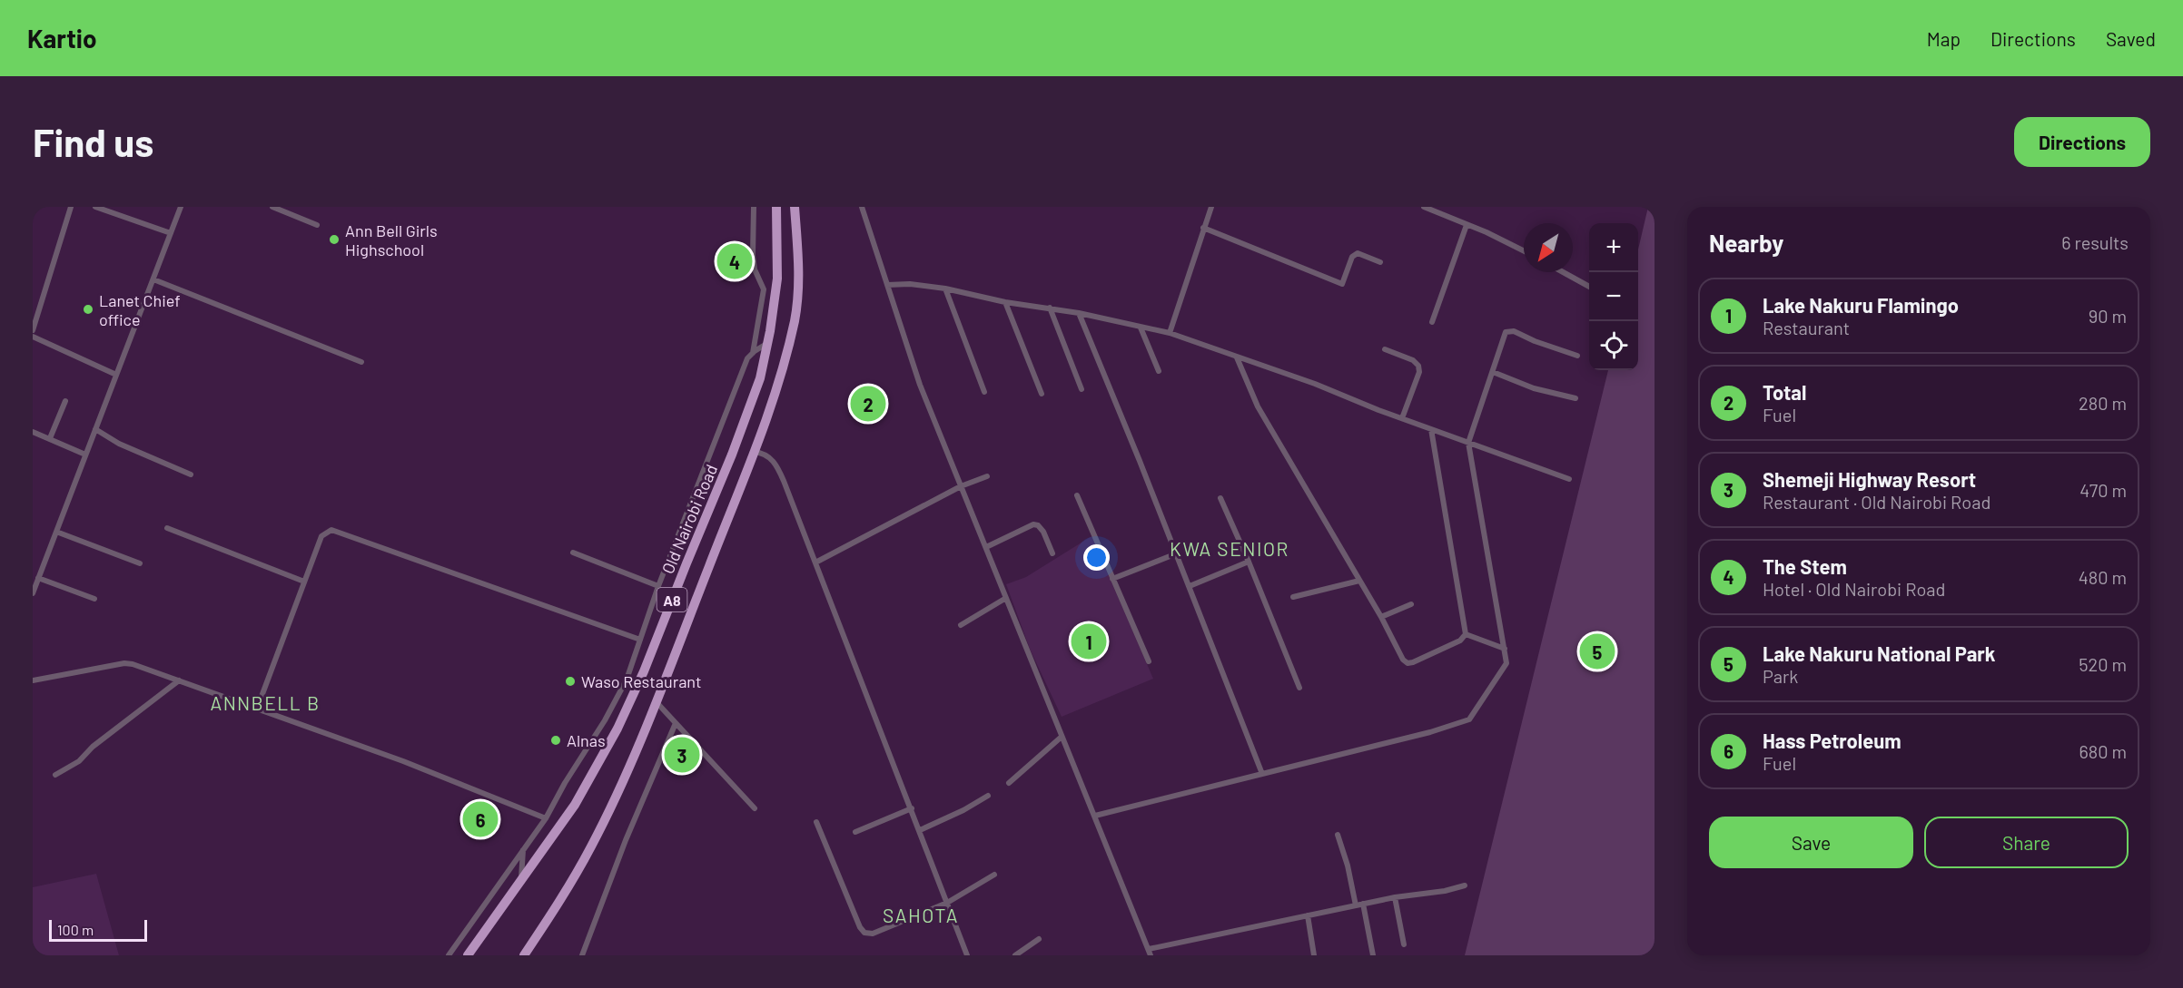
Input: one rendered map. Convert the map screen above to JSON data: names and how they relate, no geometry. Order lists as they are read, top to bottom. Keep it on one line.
{"streets":{"highway":["Old Nairobi Road","A8"]},"districts":["KWA SENIOR","ANNBELL B","SAHOTA"],"places":["Ann Bell Girls Highschool","Lanet Chief office","Waso Restaurant","Alnas"],"scale_bar":"100 m","north":"bottom left","page":{"header":"Kartio","nav":["Map","Directions","Saved"],"buttons":["Directions",["Save","Share"]],"title":"Find us","heading":["Nearby","6 results"],"map_buttons":["+","−"],"pins":["4","2","1","5","3","6"],"list":[{"mark":"1","name":"Lake Nakuru Flamingo","note":"Restaurant","value":"90 m"},{"mark":"2","name":"Total","note":"Fuel","value":"280 m"},{"mark":"3","name":"Shemeji Highway Resort","note":"Restaurant · Old Nairobi Road","value":"470 m"},{"mark":"4","name":"The Stem","note":"Hotel · Old Nairobi Road","value":"480 m"},{"mark":"5","name":"Lake Nakuru National Park","note":"Park","value":"520 m"},{"mark":"6","name":"Hass Petroleum","note":"Fuel","value":"680 m"}],"scale":"100 m"}}
